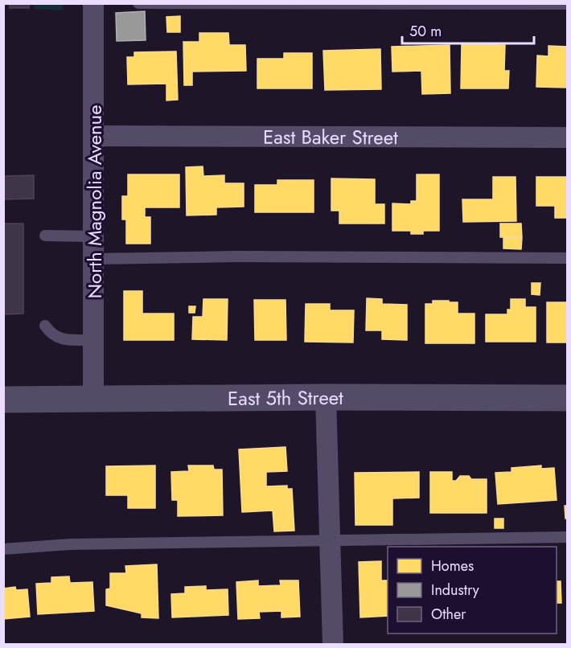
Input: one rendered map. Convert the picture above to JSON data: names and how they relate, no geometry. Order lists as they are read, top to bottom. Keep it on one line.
{"streets":{"street":["East Baker Street","North Magnolia Avenue","East 5th Street"]},"crossings":[["East Baker Street","North Magnolia Avenue"],["North Magnolia Avenue","East 5th Street"]],"legend":["Homes","Industry","Other"],"scale_bar":"50 m"}
